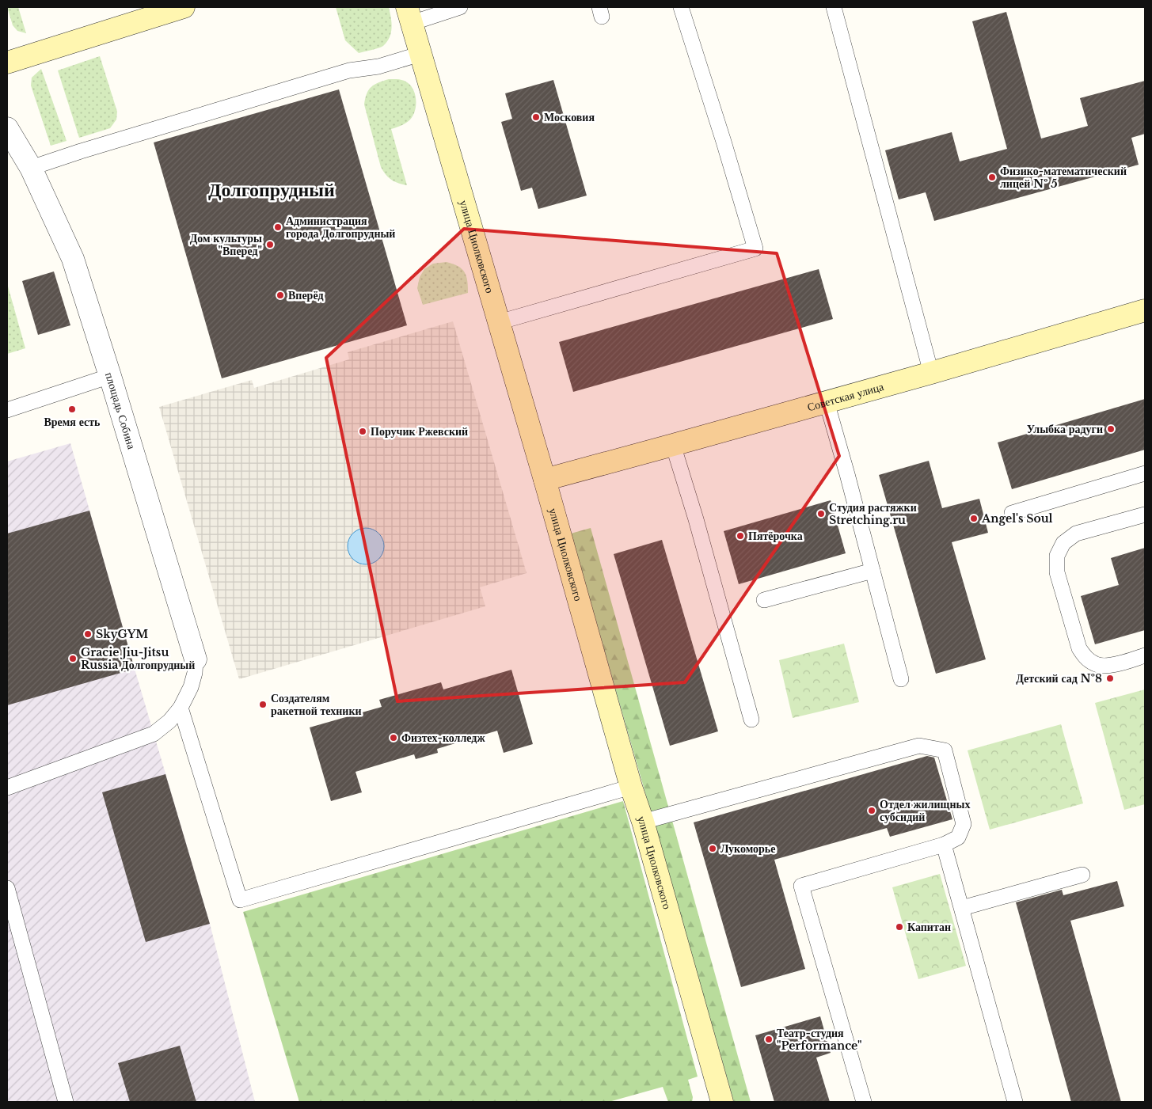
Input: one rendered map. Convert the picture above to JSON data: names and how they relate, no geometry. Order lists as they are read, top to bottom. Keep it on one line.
{"streets":{"street":["улица Циолковского","Советская улица","площадь Собина"]},"crossings":[["улица Циолковского","Советская улица"]],"districts":["Долгопрудный"],"places":["Московия","Физико-математический лицей № 5","Администрация города Долгопрудный","Дом культуры \"Вперед\"","Вперёд","Время есть","Улыбка радуги","Поручик Ржевский","Студия растяжки Stretching.ru","Angel's Soul","Пятёрочка","SkyGYM","Gracie Jiu-Jitsu Russia Долгопрудный","Детский сад №8","Создателям ракетной техники","Физтех-колледж","Отдел жилищных субсидий","Лукоморье","Капитан","Театр-студия \"Performance\""]}
